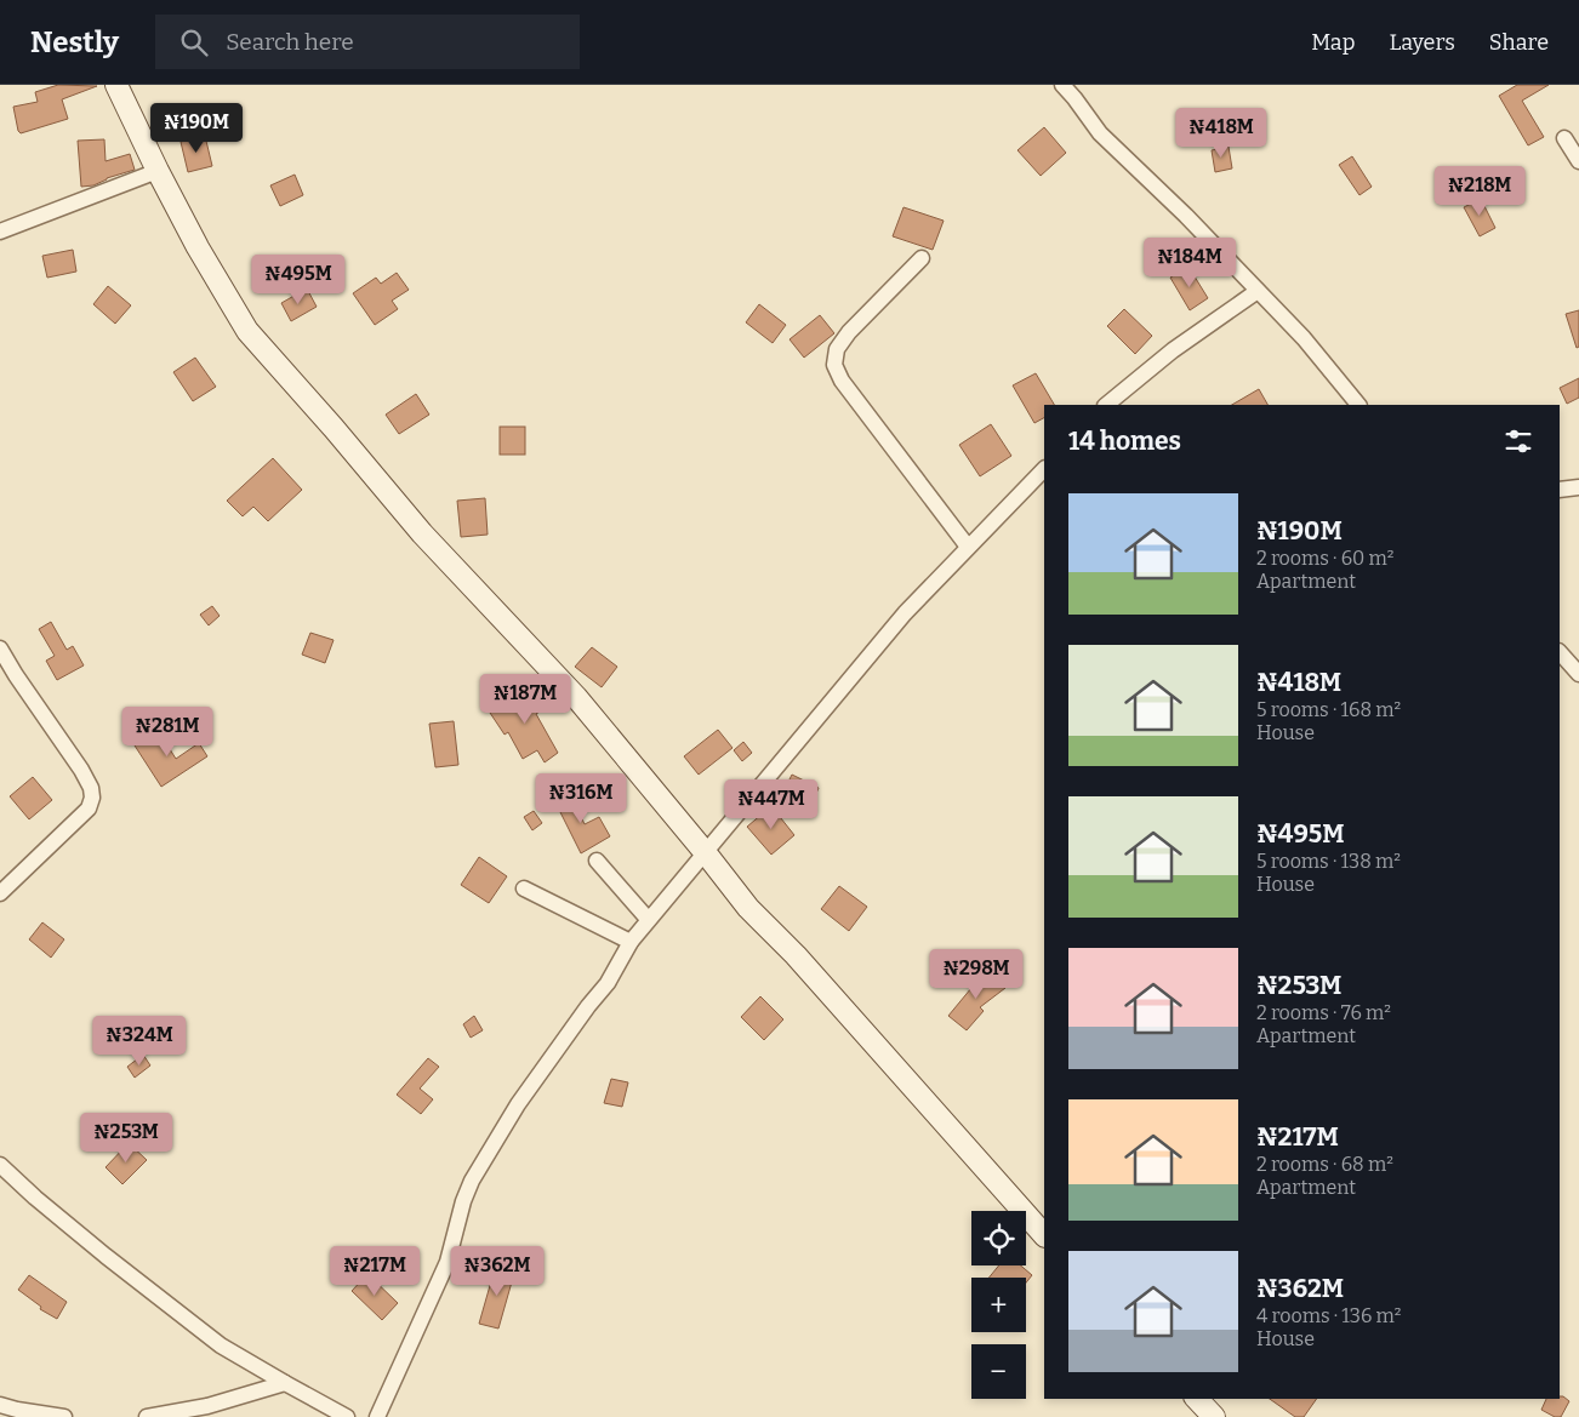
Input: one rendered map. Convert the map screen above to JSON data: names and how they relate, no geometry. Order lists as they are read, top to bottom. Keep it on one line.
{"page":{"header":"Nestly","search":"Search here","nav":["Map","Layers","Share"],"price":["₦190M","₦418M","₦218M","₦184M","₦495M","₦187M","₦281M","₦316M","₦447M","₦298M","₦324M","₦253M","₦217M","₦362M"],"heading":"14 homes","list":[{"name":"₦190M","note":"2 rooms · 60 m² · Apartment"},{"name":"₦418M","note":"5 rooms · 168 m² · House"},{"name":"₦495M","note":"5 rooms · 138 m² · House"},{"name":"₦253M","note":"2 rooms · 76 m² · Apartment"},{"name":"₦217M","note":"2 rooms · 68 m² · Apartment"},{"name":"₦362M","note":"4 rooms · 136 m² · House"}],"map_buttons":["+","−"]}}
